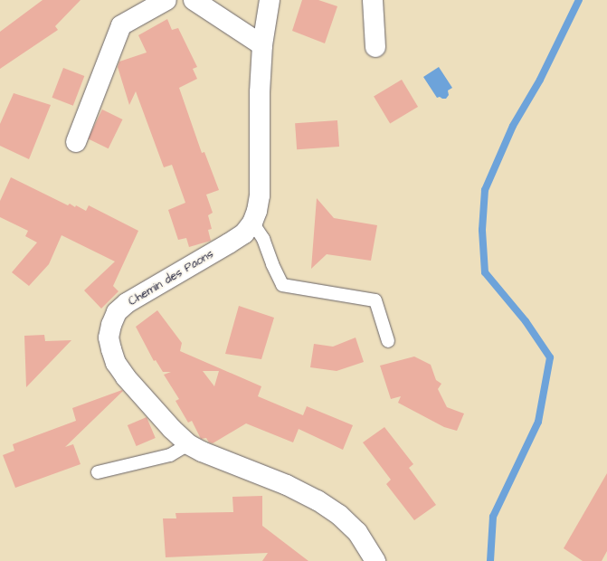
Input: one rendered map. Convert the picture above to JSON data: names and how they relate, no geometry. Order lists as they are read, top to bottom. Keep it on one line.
{"streets":{"street":["Chemin des Paons"]}}
